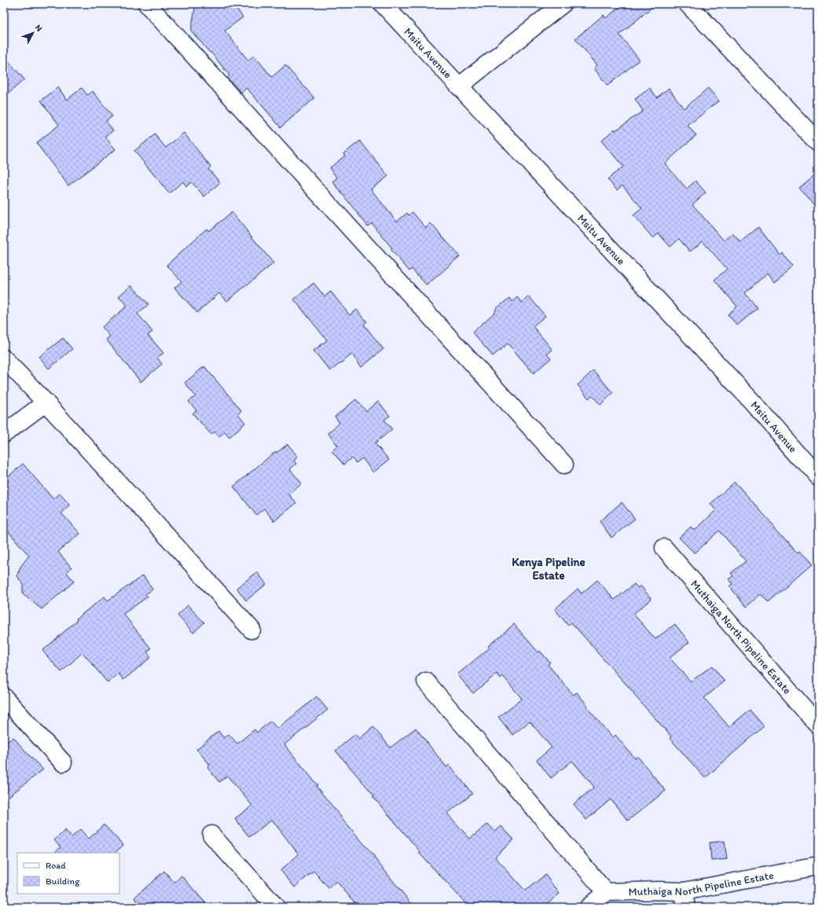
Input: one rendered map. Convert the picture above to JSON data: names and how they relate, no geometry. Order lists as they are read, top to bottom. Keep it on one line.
{"streets":{"street":["Msitu Avenue","Muthaiga North Pipeline Estate"]},"districts":["Kenya Pipeline Estate"],"legend":["Road","Building"],"north":"top right"}
